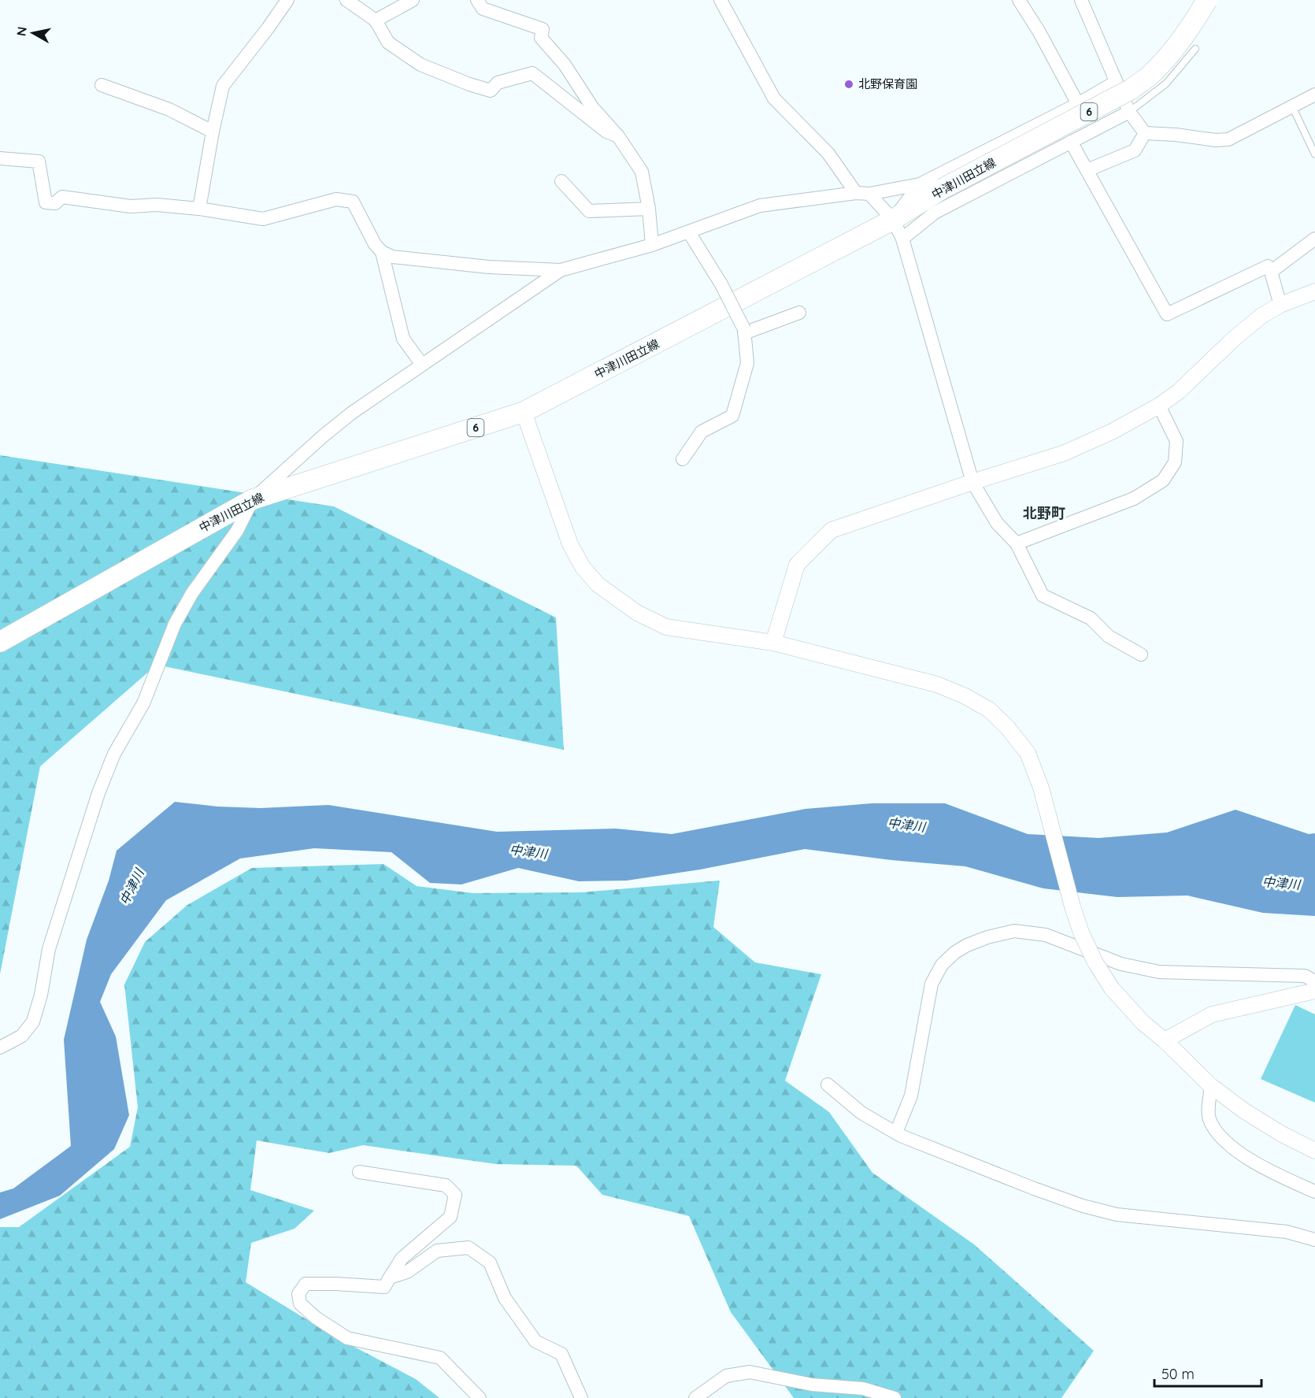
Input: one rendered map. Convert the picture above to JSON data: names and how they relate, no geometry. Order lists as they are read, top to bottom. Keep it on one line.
{"streets":{"main road":["6","中津川田立線"]},"districts":["北野町"],"water":["中津川"],"places":["北野保育園"],"scale_bar":"50 m","north":"left"}
